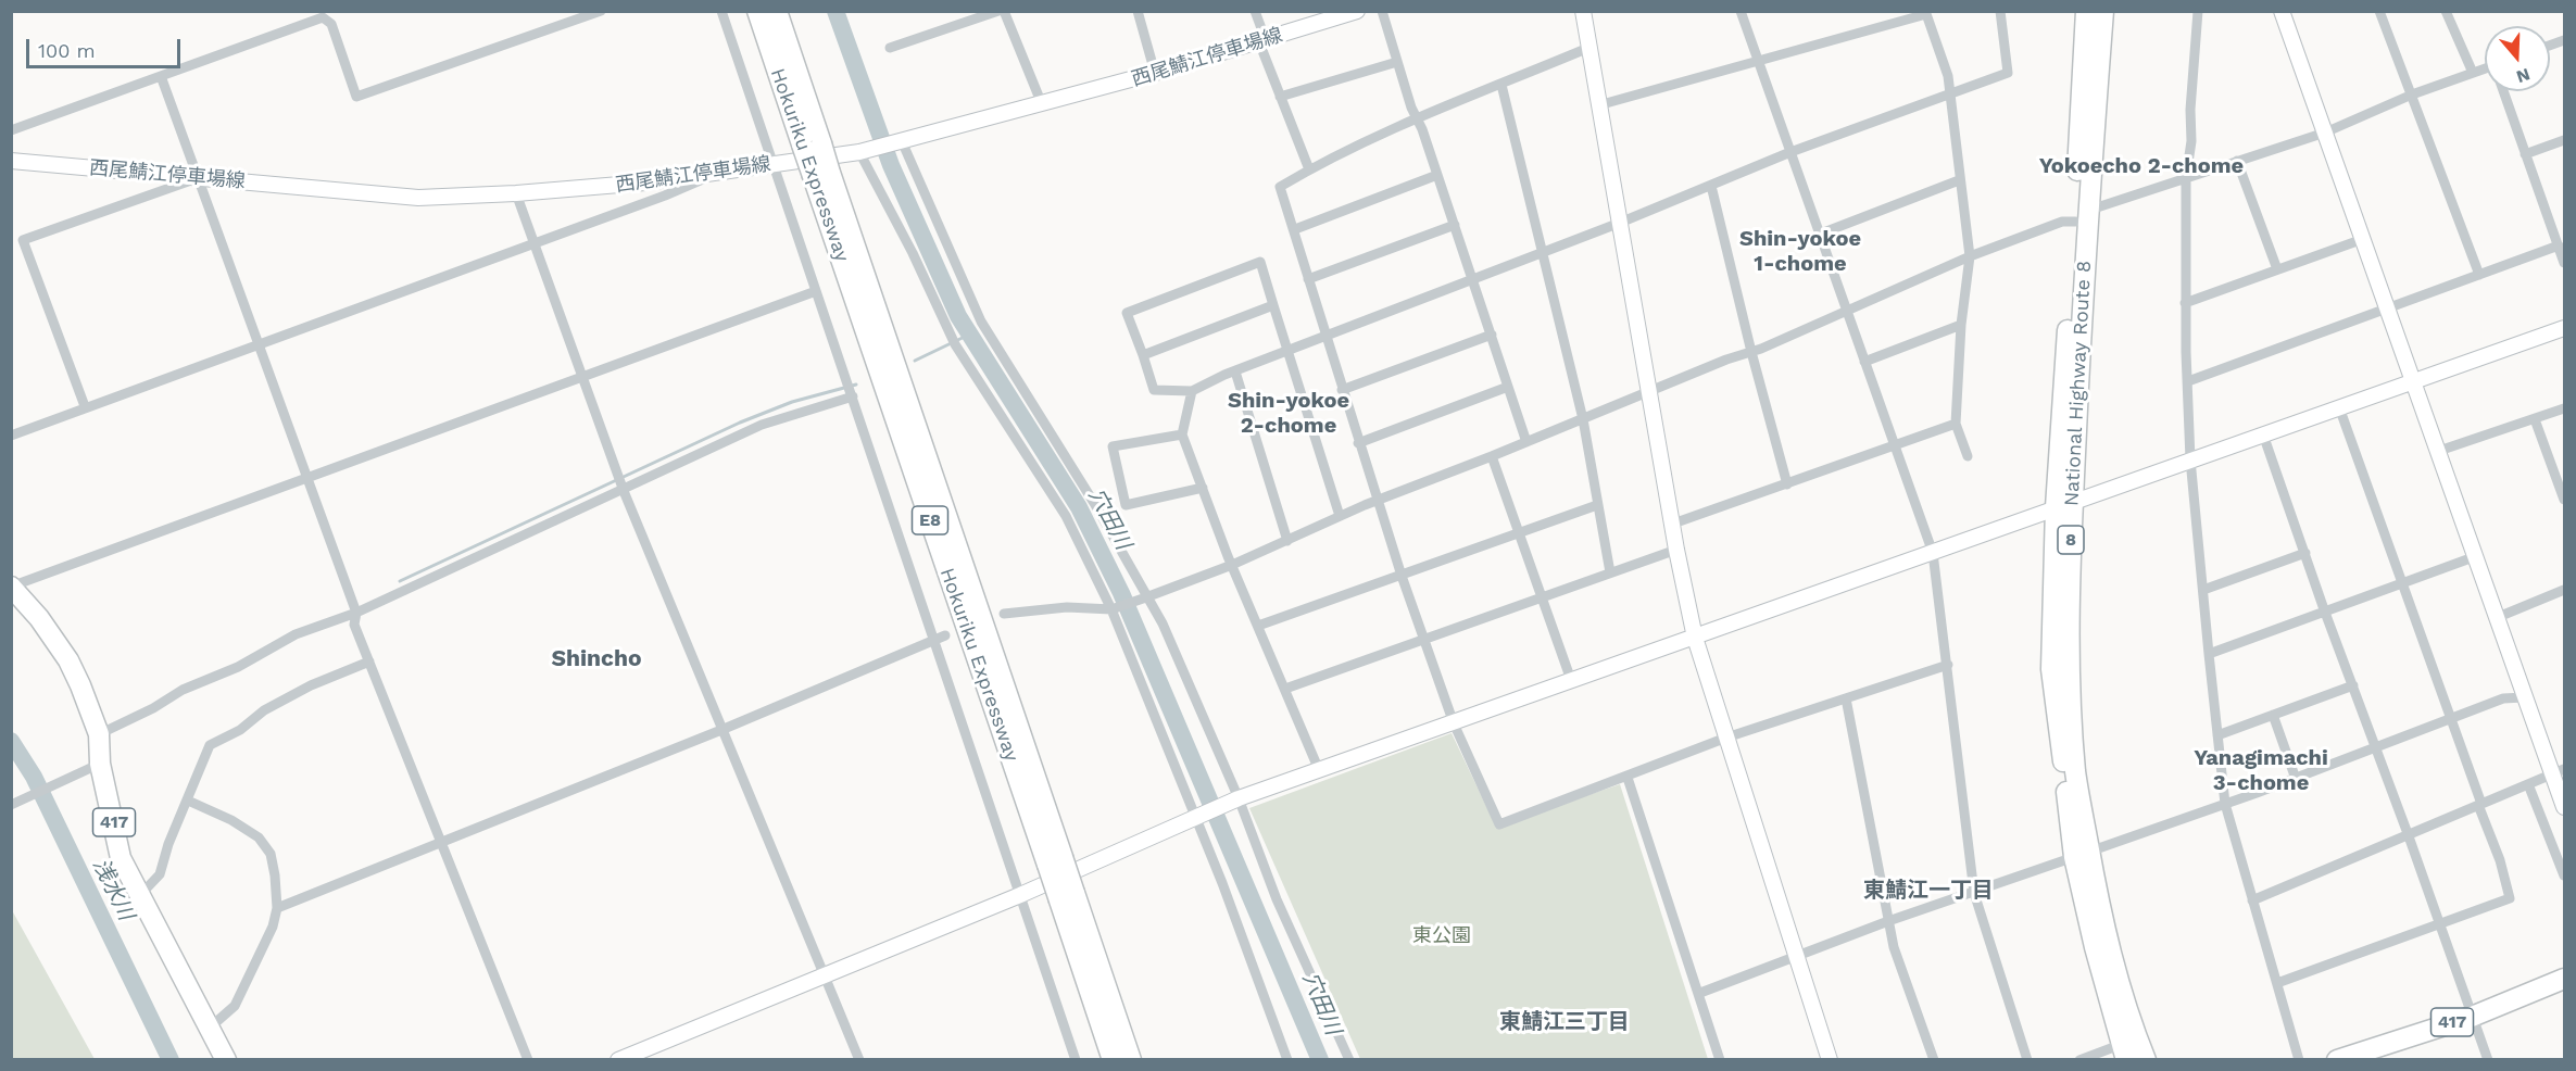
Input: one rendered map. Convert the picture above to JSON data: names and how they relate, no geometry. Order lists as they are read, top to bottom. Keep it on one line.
{"streets":{"highway":["Hokuriku Expressway","National Highway Route 8","E8","8","417"],"street":["西尾鯖江停車場線"]},"districts":["Yokoecho 2-chome","Shin-yokoe 1-chome","Shin-yokoe 2-chome","Shincho","Yanagimachi 3-chome","東鯖江一丁目","東鯖江三丁目"],"water":["穴田川","浅水川"],"parks":["東公園"],"scale_bar":"100 m","north":"bottom"}
